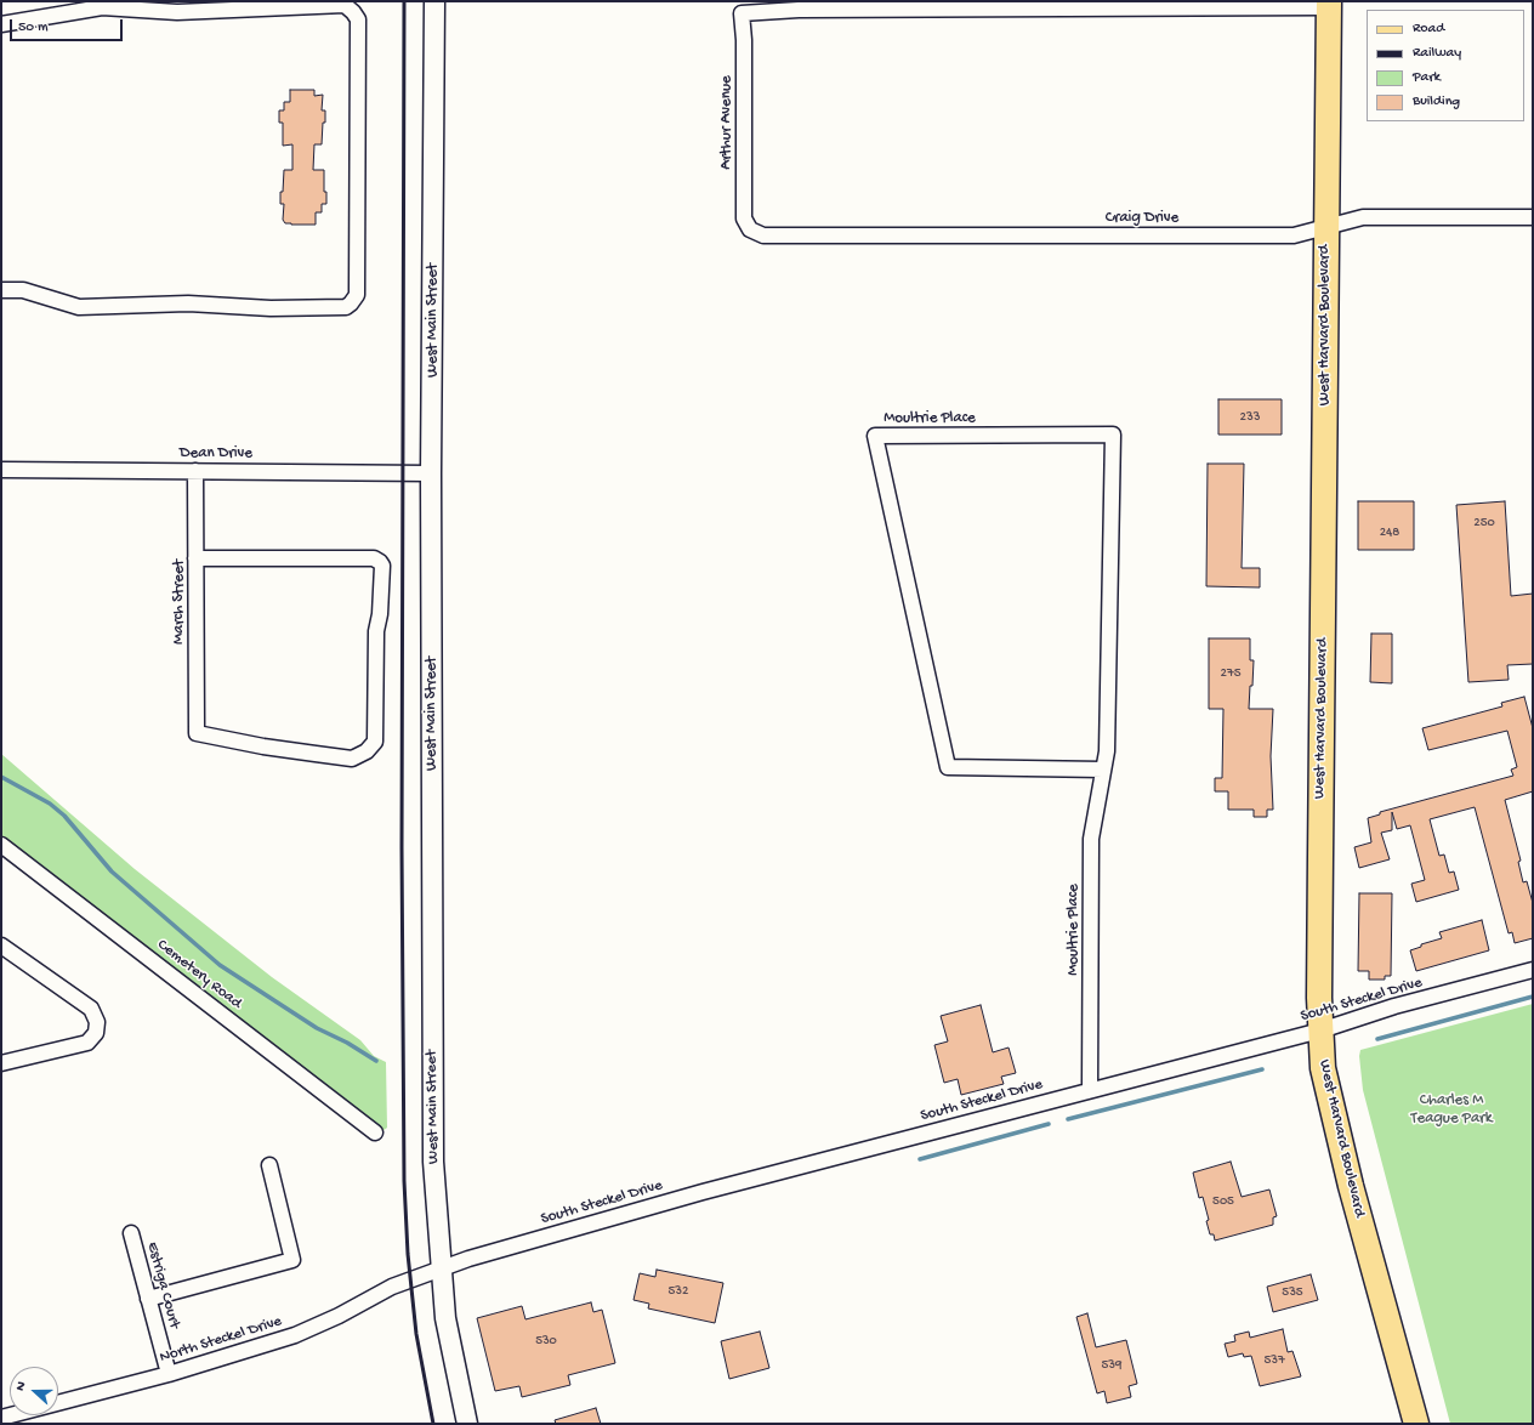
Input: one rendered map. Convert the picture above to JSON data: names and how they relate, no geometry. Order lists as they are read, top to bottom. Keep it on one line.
{"streets":{"main road":["West Harvard Boulevard"],"street":["Arthur Avenue","Craig Drive","West Main Street","Moultrie Place","Dean Drive","March Street","Cemetery Road","South Steckel Drive","Estriga Court","North Steckel Drive"]},"crossings":[["Arthur Avenue","Craig Drive"],["Arthur Avenue","West Harvard Boulevard"],["Craig Drive","West Harvard Boulevard"],["West Main Street","Dean Drive"],["West Main Street","South Steckel Drive"],["West Main Street","North Steckel Drive"],["West Harvard Boulevard","South Steckel Drive"],["Moultrie Place","South Steckel Drive"],["Dean Drive","March Street"],["South Steckel Drive","North Steckel Drive"],["Estriga Court","North Steckel Drive"]],"parks":["Charles M Teague Park"],"house_numbers":["233","250","248","275","505","532","535","530","537","539"],"legend":["Road","Railway","Park","Building"],"scale_bar":"50 m","north":"left"}
